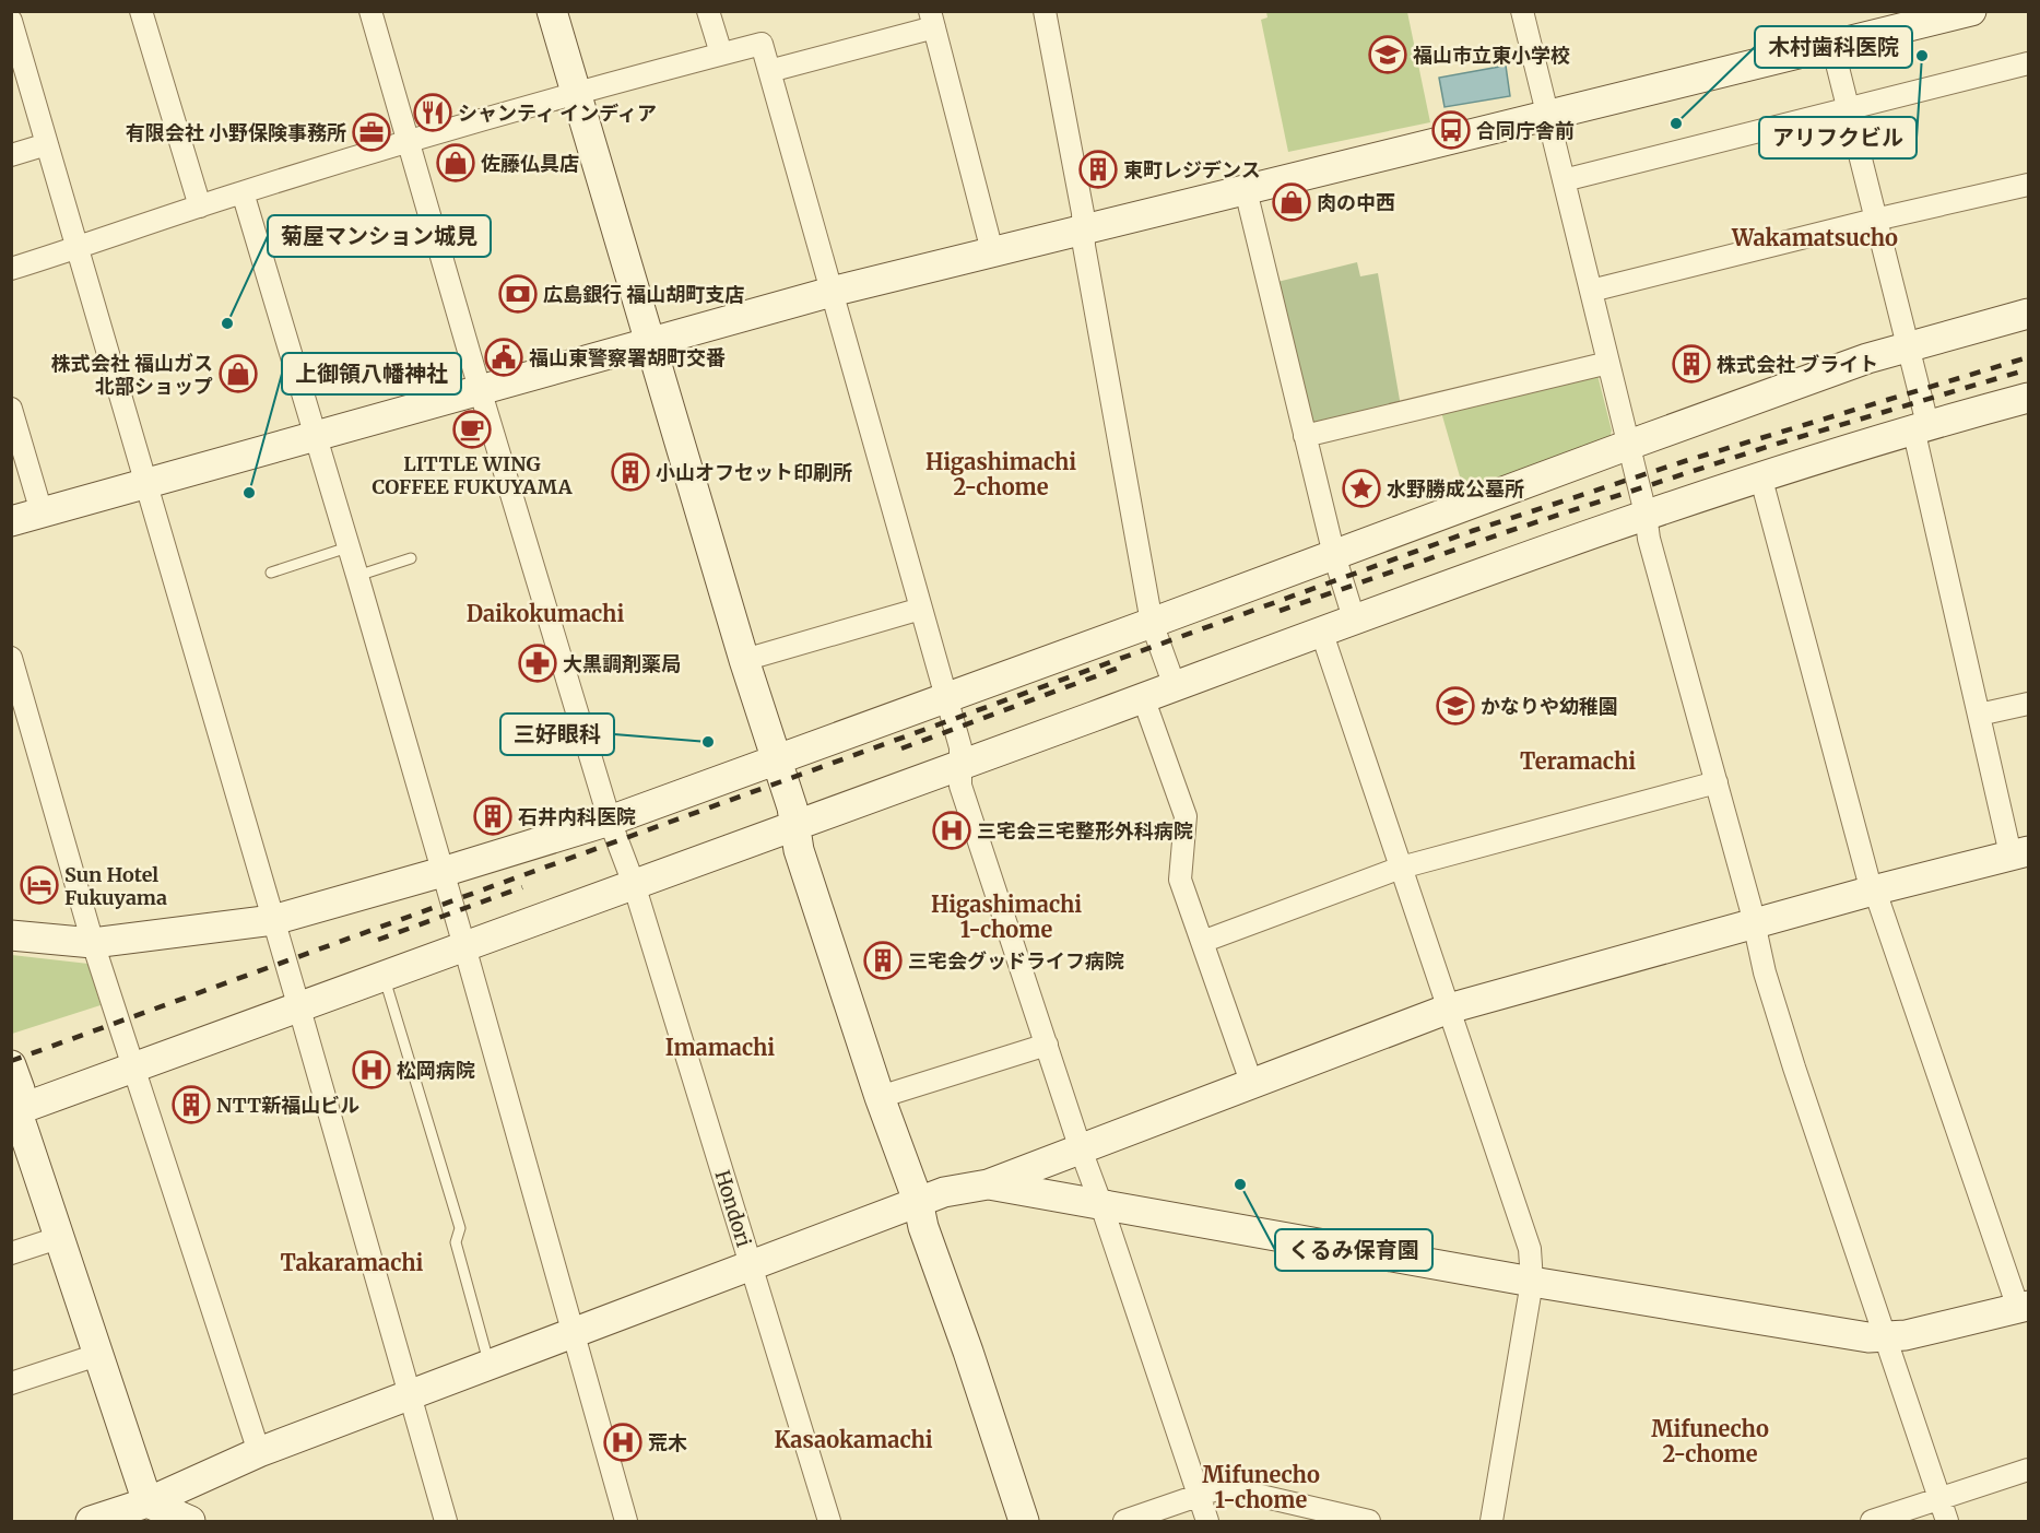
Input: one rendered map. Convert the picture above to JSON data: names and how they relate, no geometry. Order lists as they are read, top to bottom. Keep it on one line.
{"streets":{"street":["Hondori"]},"districts":["Wakamatsucho","Higashimachi 2-chome","Daikokumachi","Teramachi","Higashimachi 1-chome","Imamachi","Takaramachi","Mifunecho 2-chome","Kasaokamachi","Mifunecho 1-chome"],"places":{"school or university":["福山市立東小学校","かなりや幼稚園"],"other":["アリフクビル","木村歯科医院","菊屋マンション城見","上御領八幡神社","三好眼科","くるみ保育園"],"restaurant":["シャンティ インディア"],"bus stop":["合同庁舎前"],"office":["有限会社 小野保険事務所"],"shop":["佐藤仏具店","肉の中西","株式会社 福山ガス 北部ショップ"],"building":["東町レジデンス","株式会社 ブライト","小山オフセット印刷所","石井内科医院","三宅会グッドライフ病院","NTT新福山ビル"],"bank":["広島銀行 福山胡町支店"],"public building":["福山東警察署胡町交番"],"cafe":["LITTLE WING COFFEE FUKUYAMA"],"place":["水野勝成公墓所"],"pharmacy":["大黒調剤薬局"],"hospital":["三宅会三宅整形外科病院","松岡病院","荒木"],"hotel":["Sun Hotel Fukuyama"]}}
